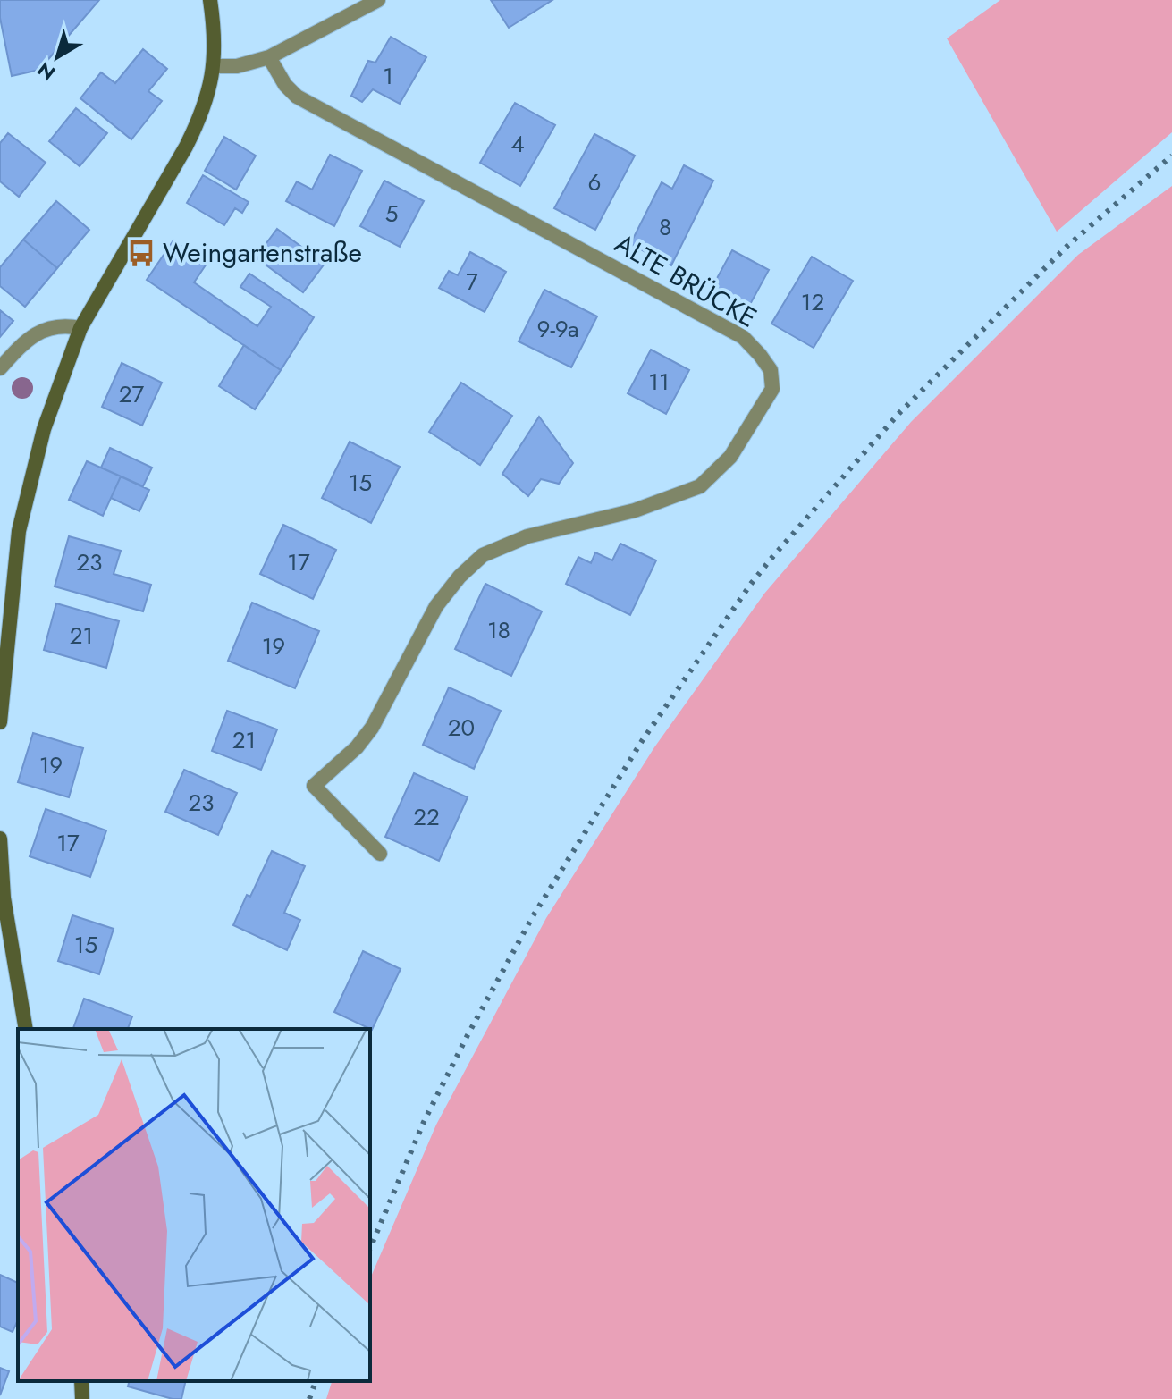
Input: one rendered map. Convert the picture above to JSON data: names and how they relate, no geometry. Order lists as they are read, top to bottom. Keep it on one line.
{"streets":{"street":["ALTE BRÜCKE"]},"places":{"bus stop":["Weingartenstraße"]},"house_numbers":["1","4","6","5","8","7","12","9-9a","11","27","15","23","17","18","21","19","20","21","19","23","22","17","15"],"north":"bottom left"}
